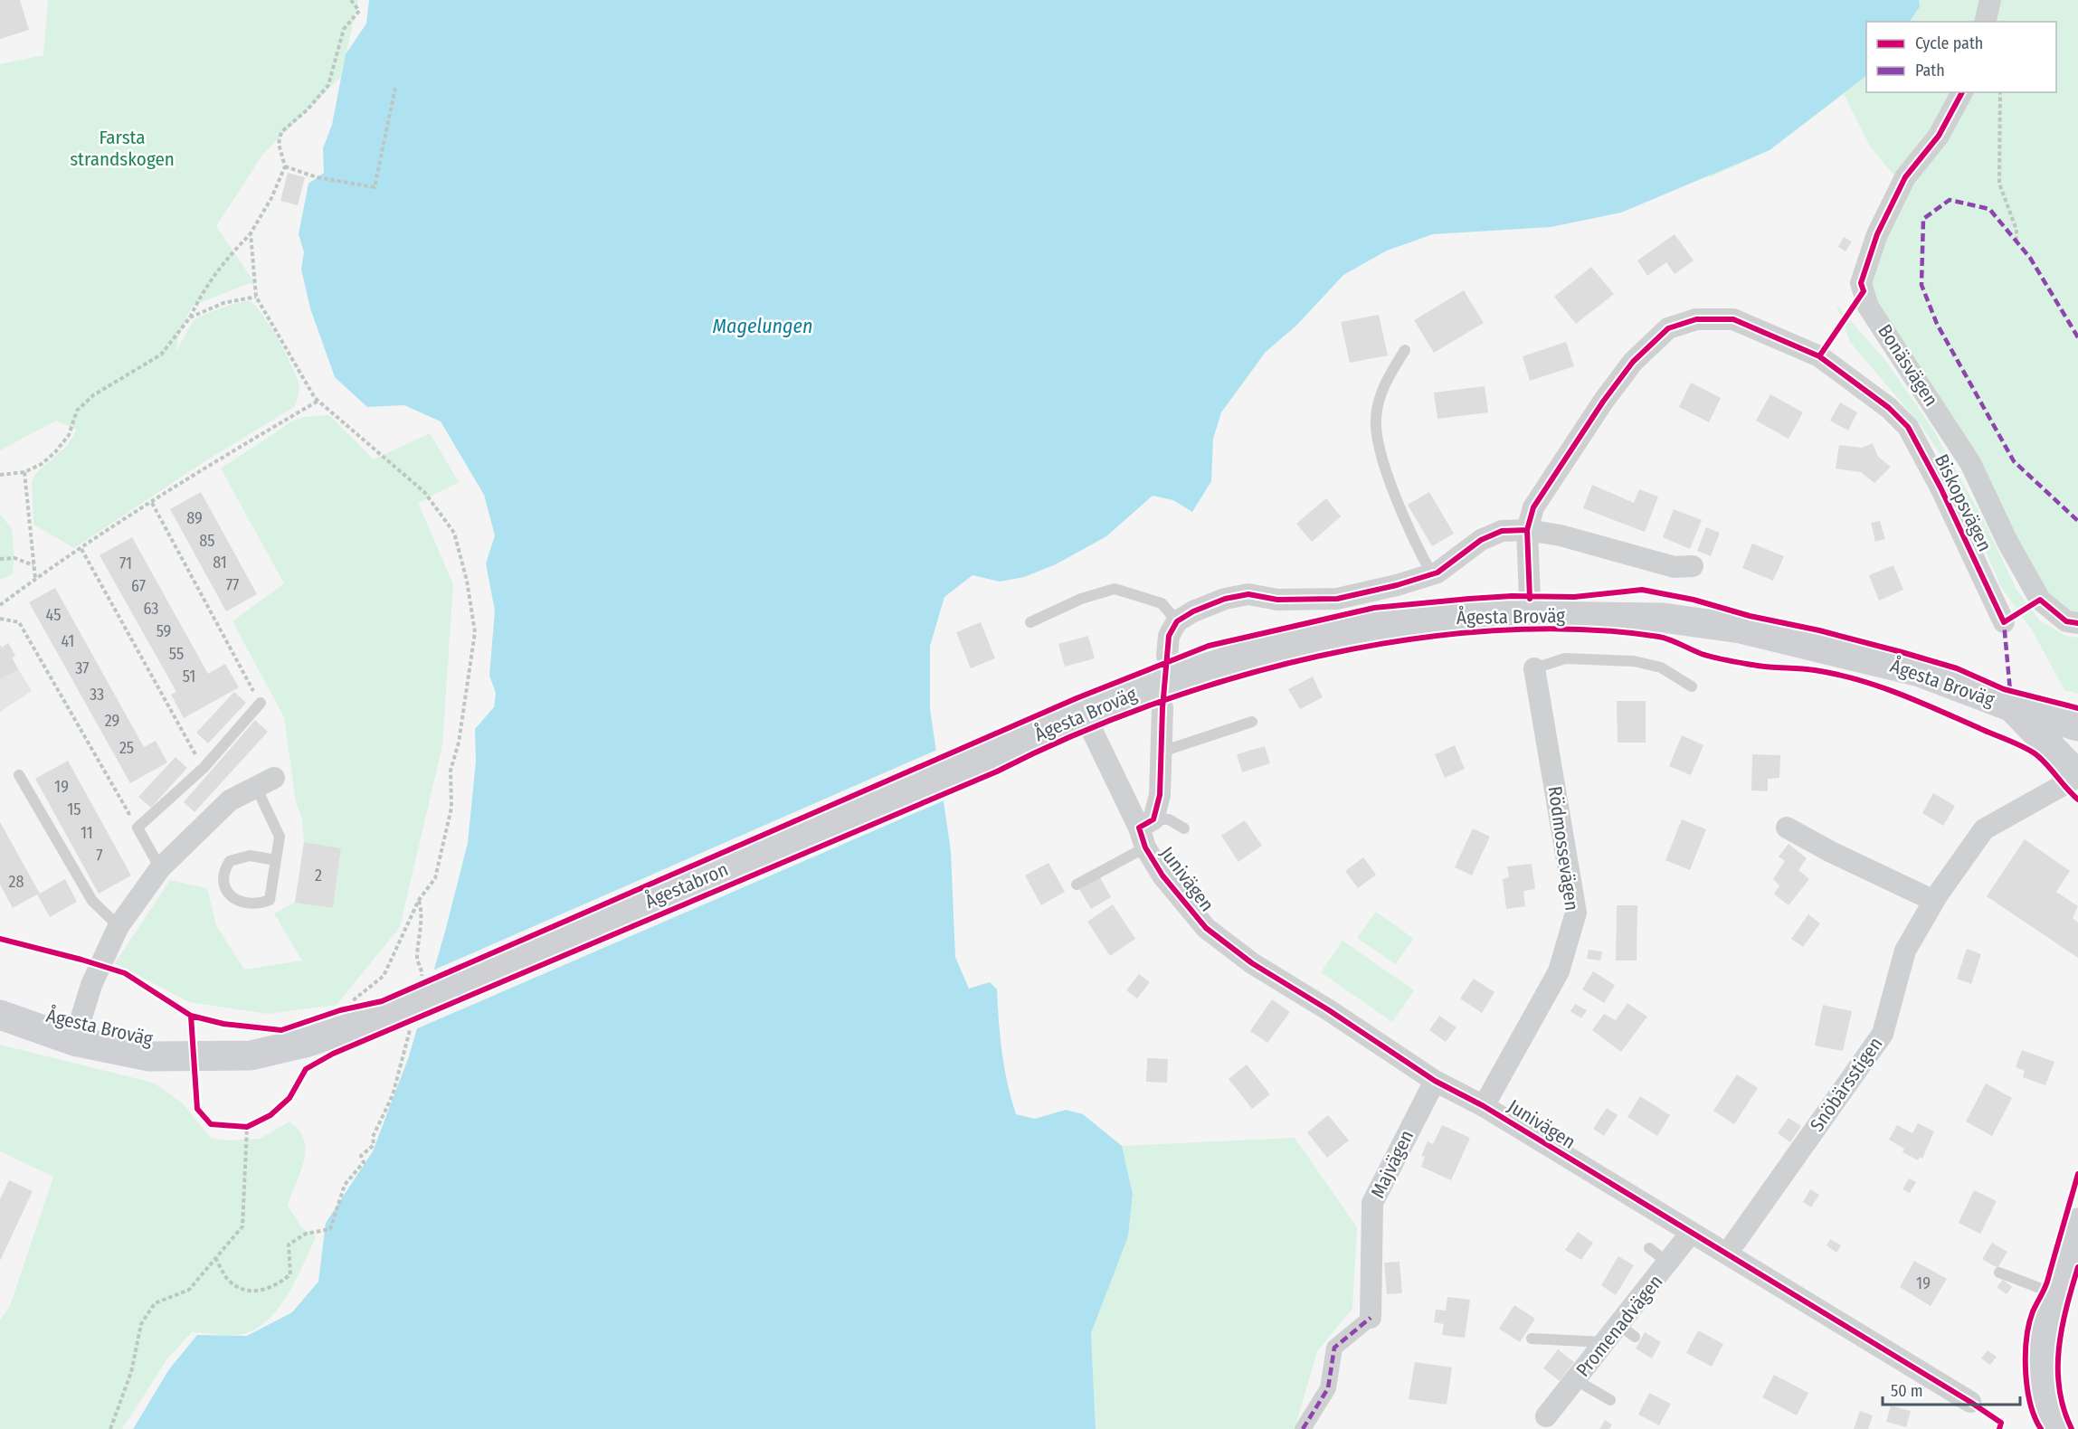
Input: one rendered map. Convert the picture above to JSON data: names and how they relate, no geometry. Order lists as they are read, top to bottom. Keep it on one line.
{"streets":{"main road":["Ågesta Broväg","Ågestabron"],"street":["Bonäsvägen","Biskopsvägen","Rödmossevägen","Junivägen","Snöbärsstigen","Majvägen","Promenadvägen"]},"crossings":[["Biskopsvägen","Ågesta Broväg"],["Ågesta Broväg","Junivägen"],["Ågesta Broväg","Ågestabron"],["Ågesta Broväg","Snöbärsstigen"],["Rödmossevägen","Junivägen"],["Junivägen","Snöbärsstigen"],["Junivägen","Majvägen"],["Junivägen","Promenadvägen"]],"water":["Magelungen"],"parks":["Farsta strandskogen"],"house_numbers":["89","85","81","71","77","67","63","45","59","41","55","37","51","33","29","25","19","15","11","7","2","28","19"],"legend":["Cycle path","Path"],"scale_bar":"50 m"}
